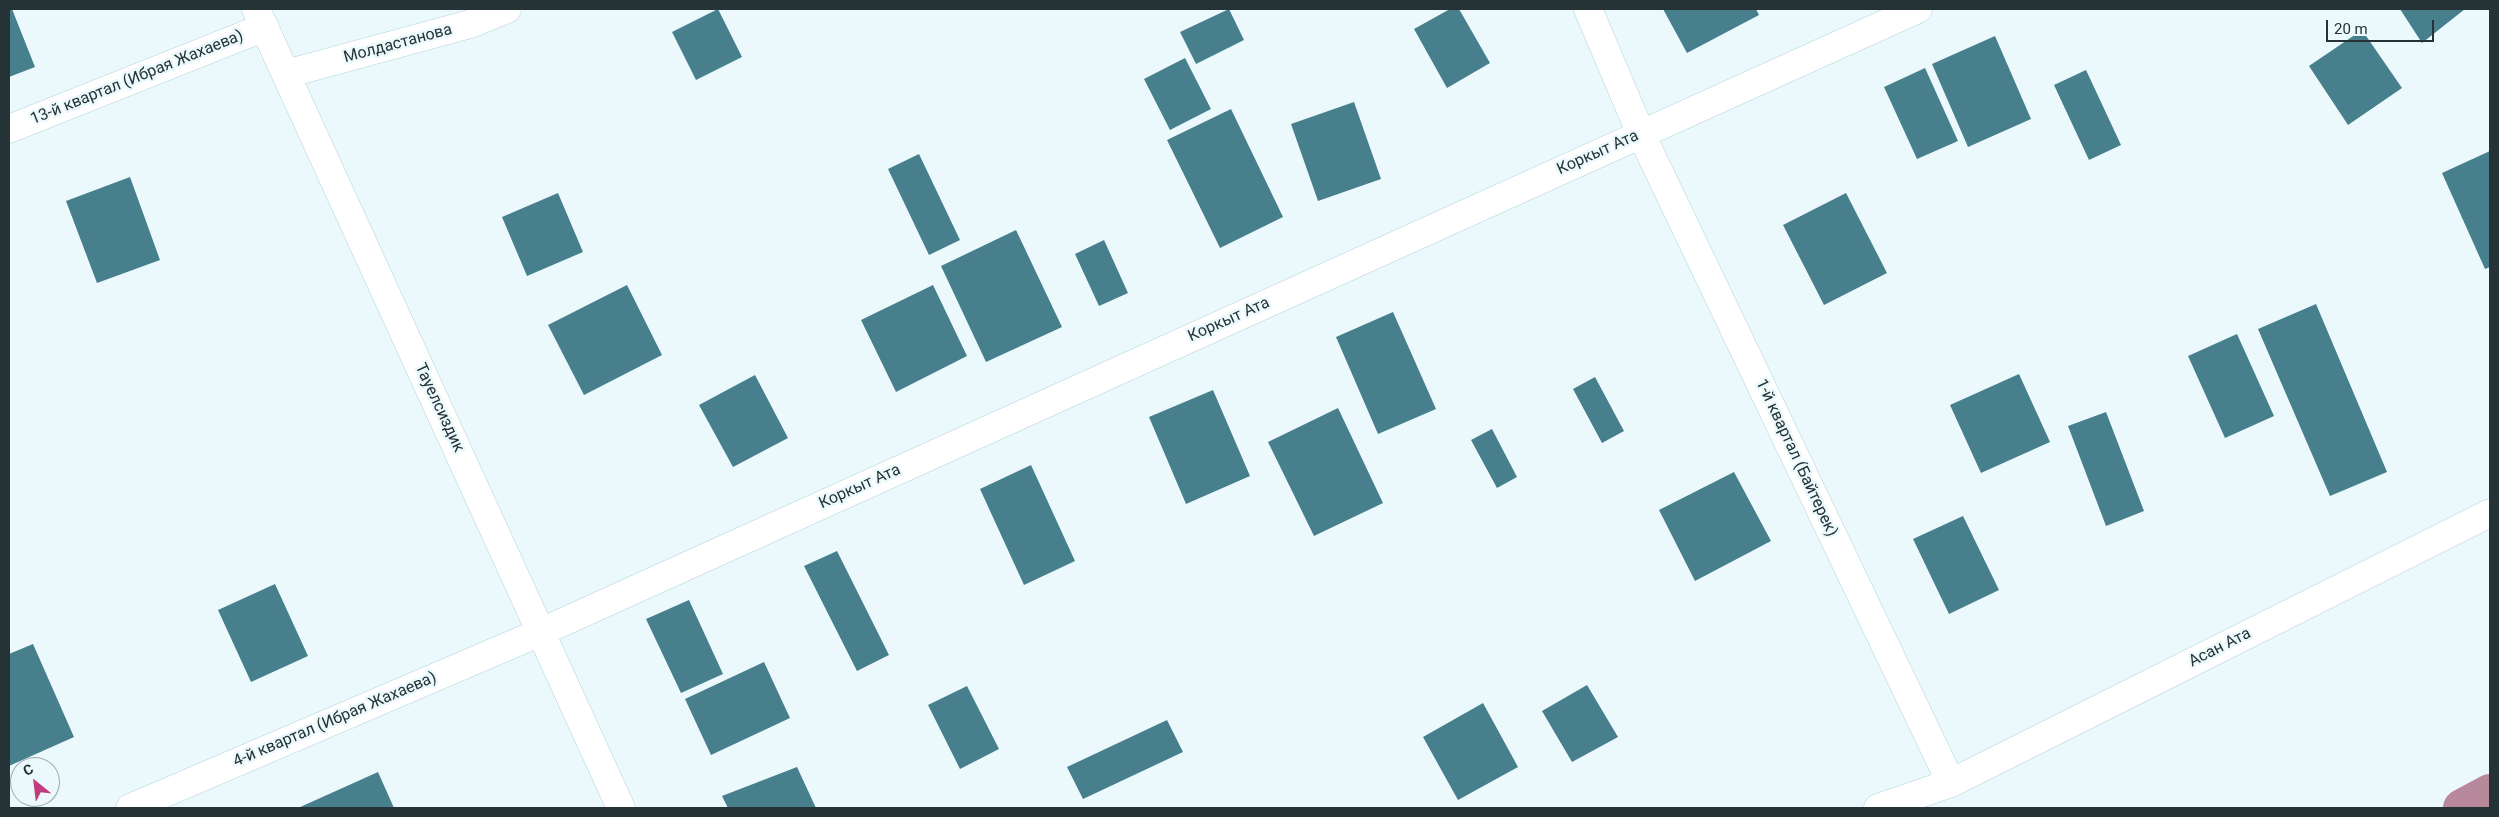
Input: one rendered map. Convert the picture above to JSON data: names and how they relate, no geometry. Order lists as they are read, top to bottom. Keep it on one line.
{"streets":{"street":["Молдастанова","13-й квартал (Ибрая Жахаева)","Коркыт Ата","Тауелсиздик","1-й квартал (Байтерек)","Асан Ата","4-й квартал (Ибрая Жахаева)"]},"crossings":[["Молдастанова","Тауелсиздик"],["13-й квартал (Ибрая Жахаева)","Тауелсиздик"],["Коркыт Ата","Тауелсиздик"],["Коркыт Ата","1-й квартал (Байтерек)"],["Коркыт Ата","4-й квартал (Ибрая Жахаева)"],["Тауелсиздик","4-й квартал (Ибрая Жахаева)"],["1-й квартал (Байтерек)","Асан Ата"]],"scale_bar":"20 m","north":"top left"}
